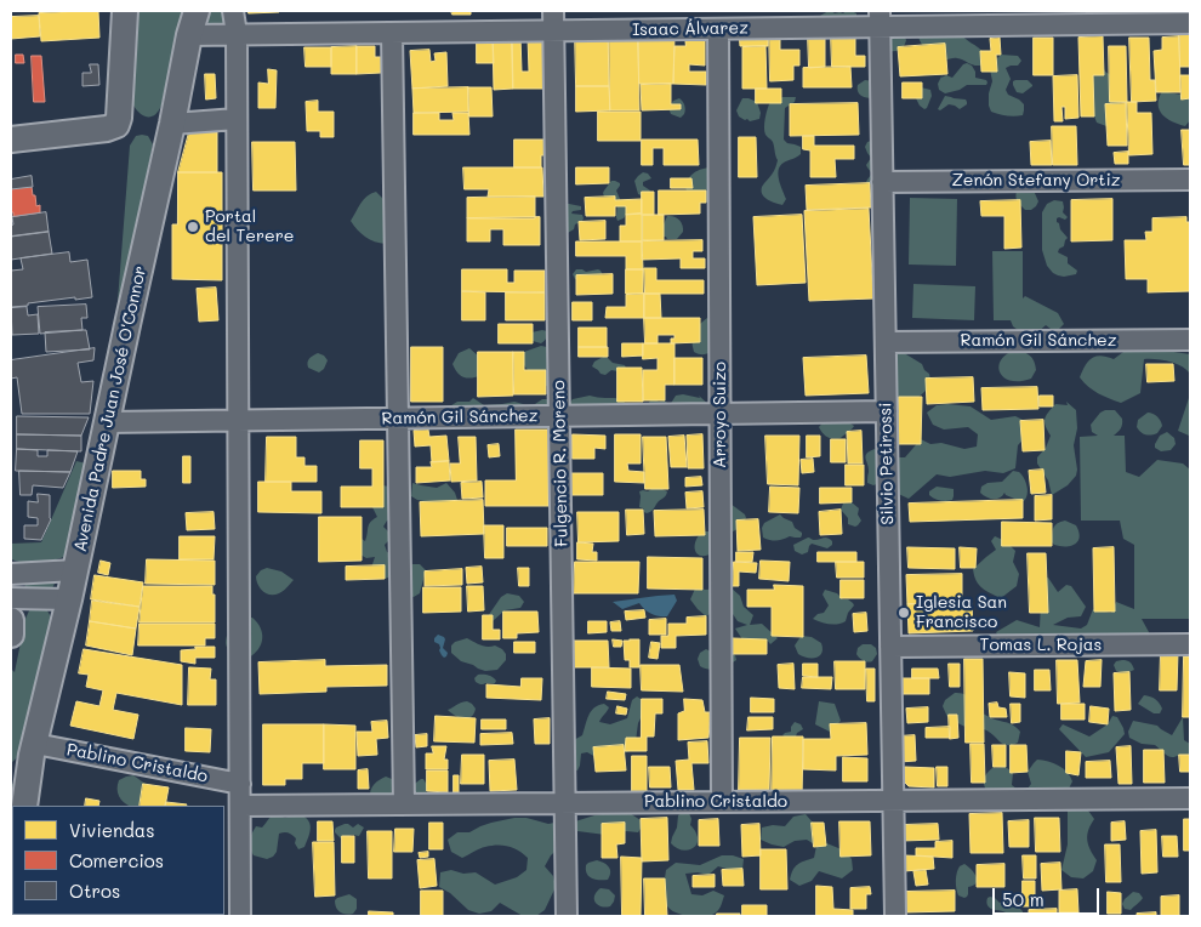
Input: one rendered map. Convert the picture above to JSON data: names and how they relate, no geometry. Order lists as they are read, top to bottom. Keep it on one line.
{"streets":{"main road":["Avenida Padre Juan José O'Connor"],"street":["Isaac Álvarez","Zenón Stefany Ortiz","Ramón Gil Sánchez","Arroyo Suizo","Fulgencio R. Moreno","Silvio Petirossi","Tomas L. Rojas","Pablino Cristaldo"]},"crossings":[["Isaac Álvarez","Avenida Padre Juan José O'Connor"],["Isaac Álvarez","Arroyo Suizo"],["Isaac Álvarez","Fulgencio R. Moreno"],["Isaac Álvarez","Silvio Petirossi"],["Zenón Stefany Ortiz","Silvio Petirossi"],["Ramón Gil Sánchez","Avenida Padre Juan José O'Connor"],["Ramón Gil Sánchez","Arroyo Suizo"],["Ramón Gil Sánchez","Fulgencio R. Moreno"],["Ramón Gil Sánchez","Silvio Petirossi"],["Avenida Padre Juan José O'Connor","Pablino Cristaldo"],["Arroyo Suizo","Pablino Cristaldo"],["Fulgencio R. Moreno","Pablino Cristaldo"],["Silvio Petirossi","Tomas L. Rojas"],["Silvio Petirossi","Pablino Cristaldo"]],"places":["Portal del Terere","Iglesia San Francisco"],"legend":["Viviendas","Comercios","Otros"],"scale_bar":"50 m"}
